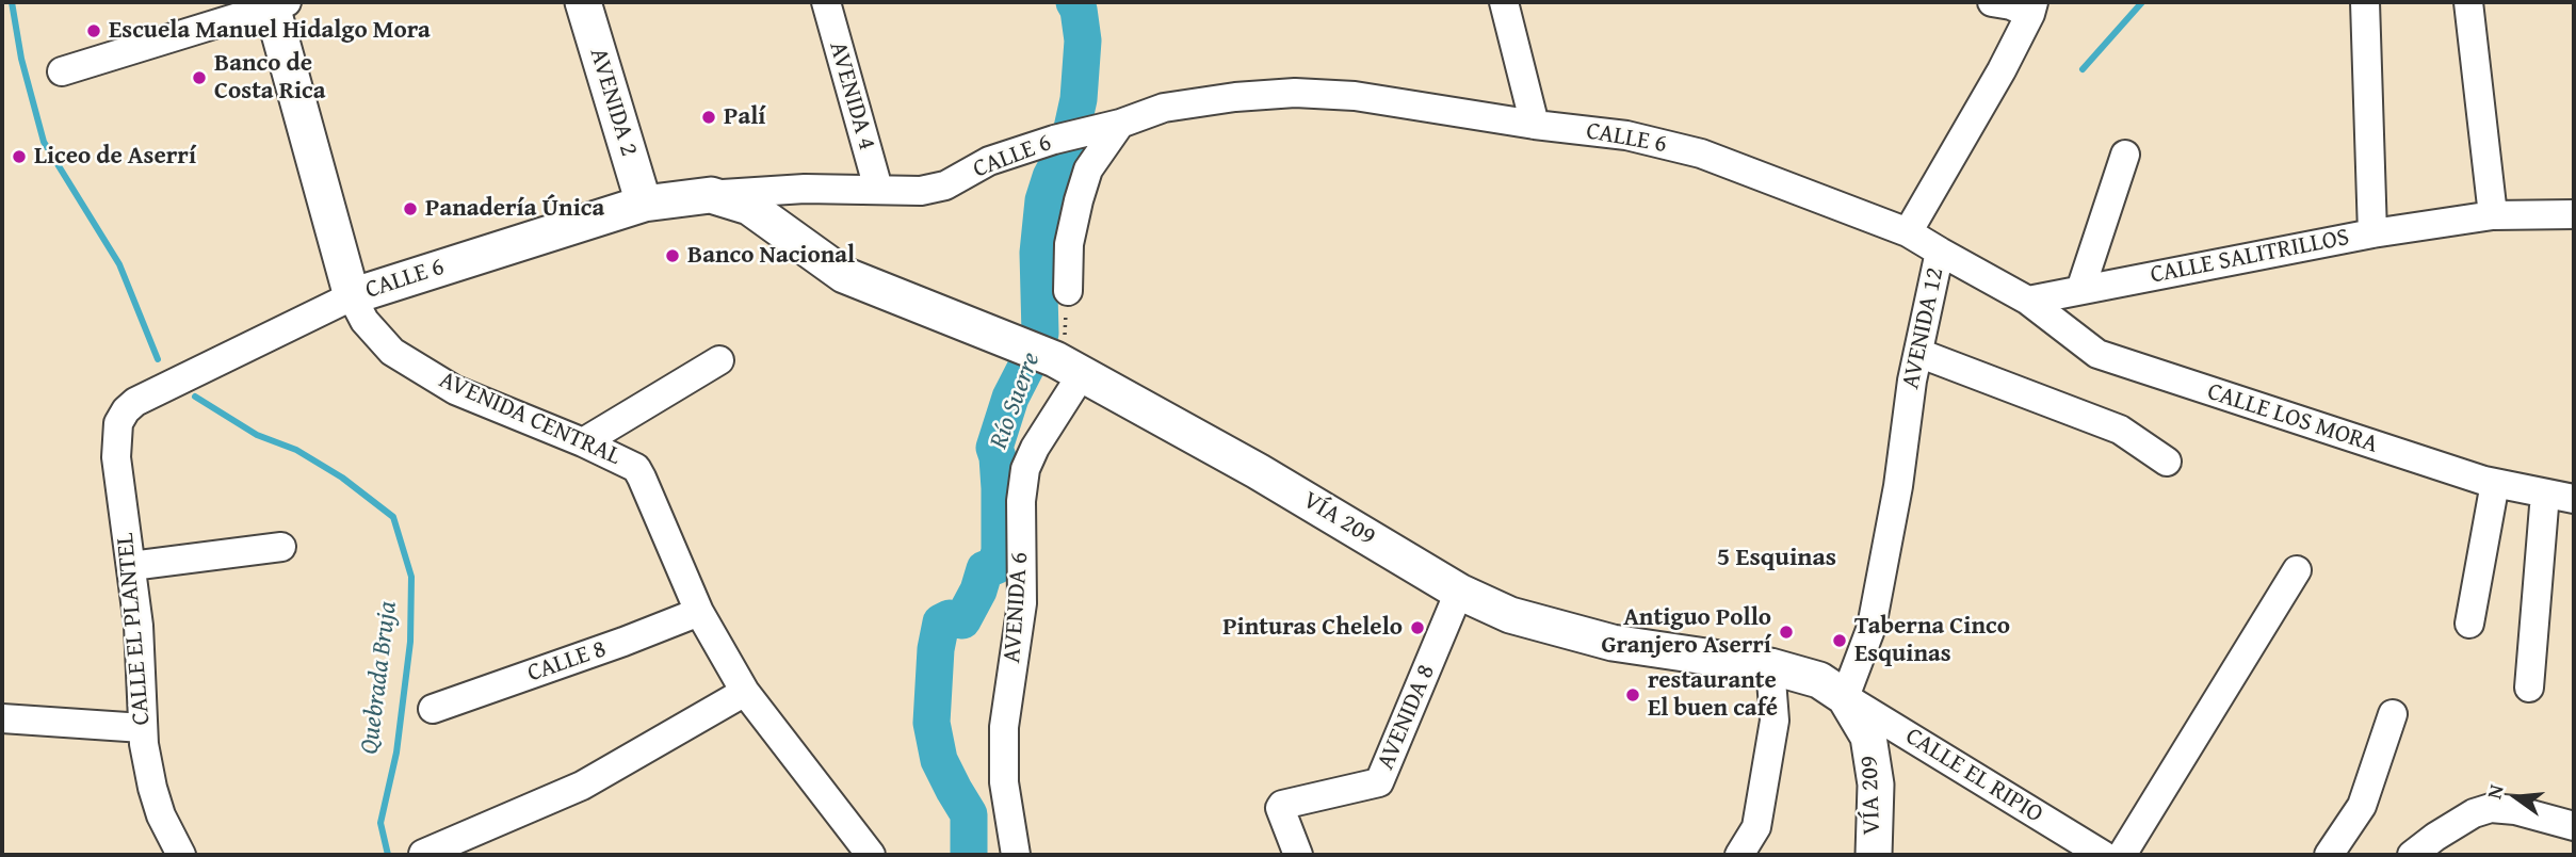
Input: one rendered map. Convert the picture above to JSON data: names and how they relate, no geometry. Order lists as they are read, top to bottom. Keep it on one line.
{"streets":{"main road":["AVENIDA 2","CALLE 6","AVENIDA CENTRAL","VÍA 209"],"street":["AVENIDA 4","CALLE SALITRILLOS","AVENIDA 12","CALLE LOS MORA","AVENIDA 6","CALLE EL PLANTEL","CALLE 8","AVENIDA 8","CALLE EL RIPIO"]},"crossings":[["AVENIDA 4","CALLE 6"],["AVENIDA 2","CALLE 6"],["CALLE 6","AVENIDA 12"],["CALLE 6","AVENIDA CENTRAL"],["CALLE 6","VÍA 209"],["CALLE 6","CALLE EL PLANTEL"],["CALLE SALITRILLOS","CALLE LOS MORA"],["AVENIDA 12","VÍA 209"],["AVENIDA 12","CALLE EL RIPIO"],["AVENIDA CENTRAL","CALLE 8"],["VÍA 209","AVENIDA 6"],["VÍA 209","AVENIDA 8"],["VÍA 209","CALLE EL RIPIO"]],"districts":["5 Esquinas"],"water":["Río Suerre","Quebrada Bruja"],"places":["Escuela Manuel Hidalgo Mora","Banco de Costa Rica","Palí","Liceo de Aserrí","Panadería Única","Banco Nacional","Pinturas Chelelo","Antiguo Pollo Granjero Aserrí","Taberna Cinco Esquinas","restaurante El buen café"],"north":"left"}
